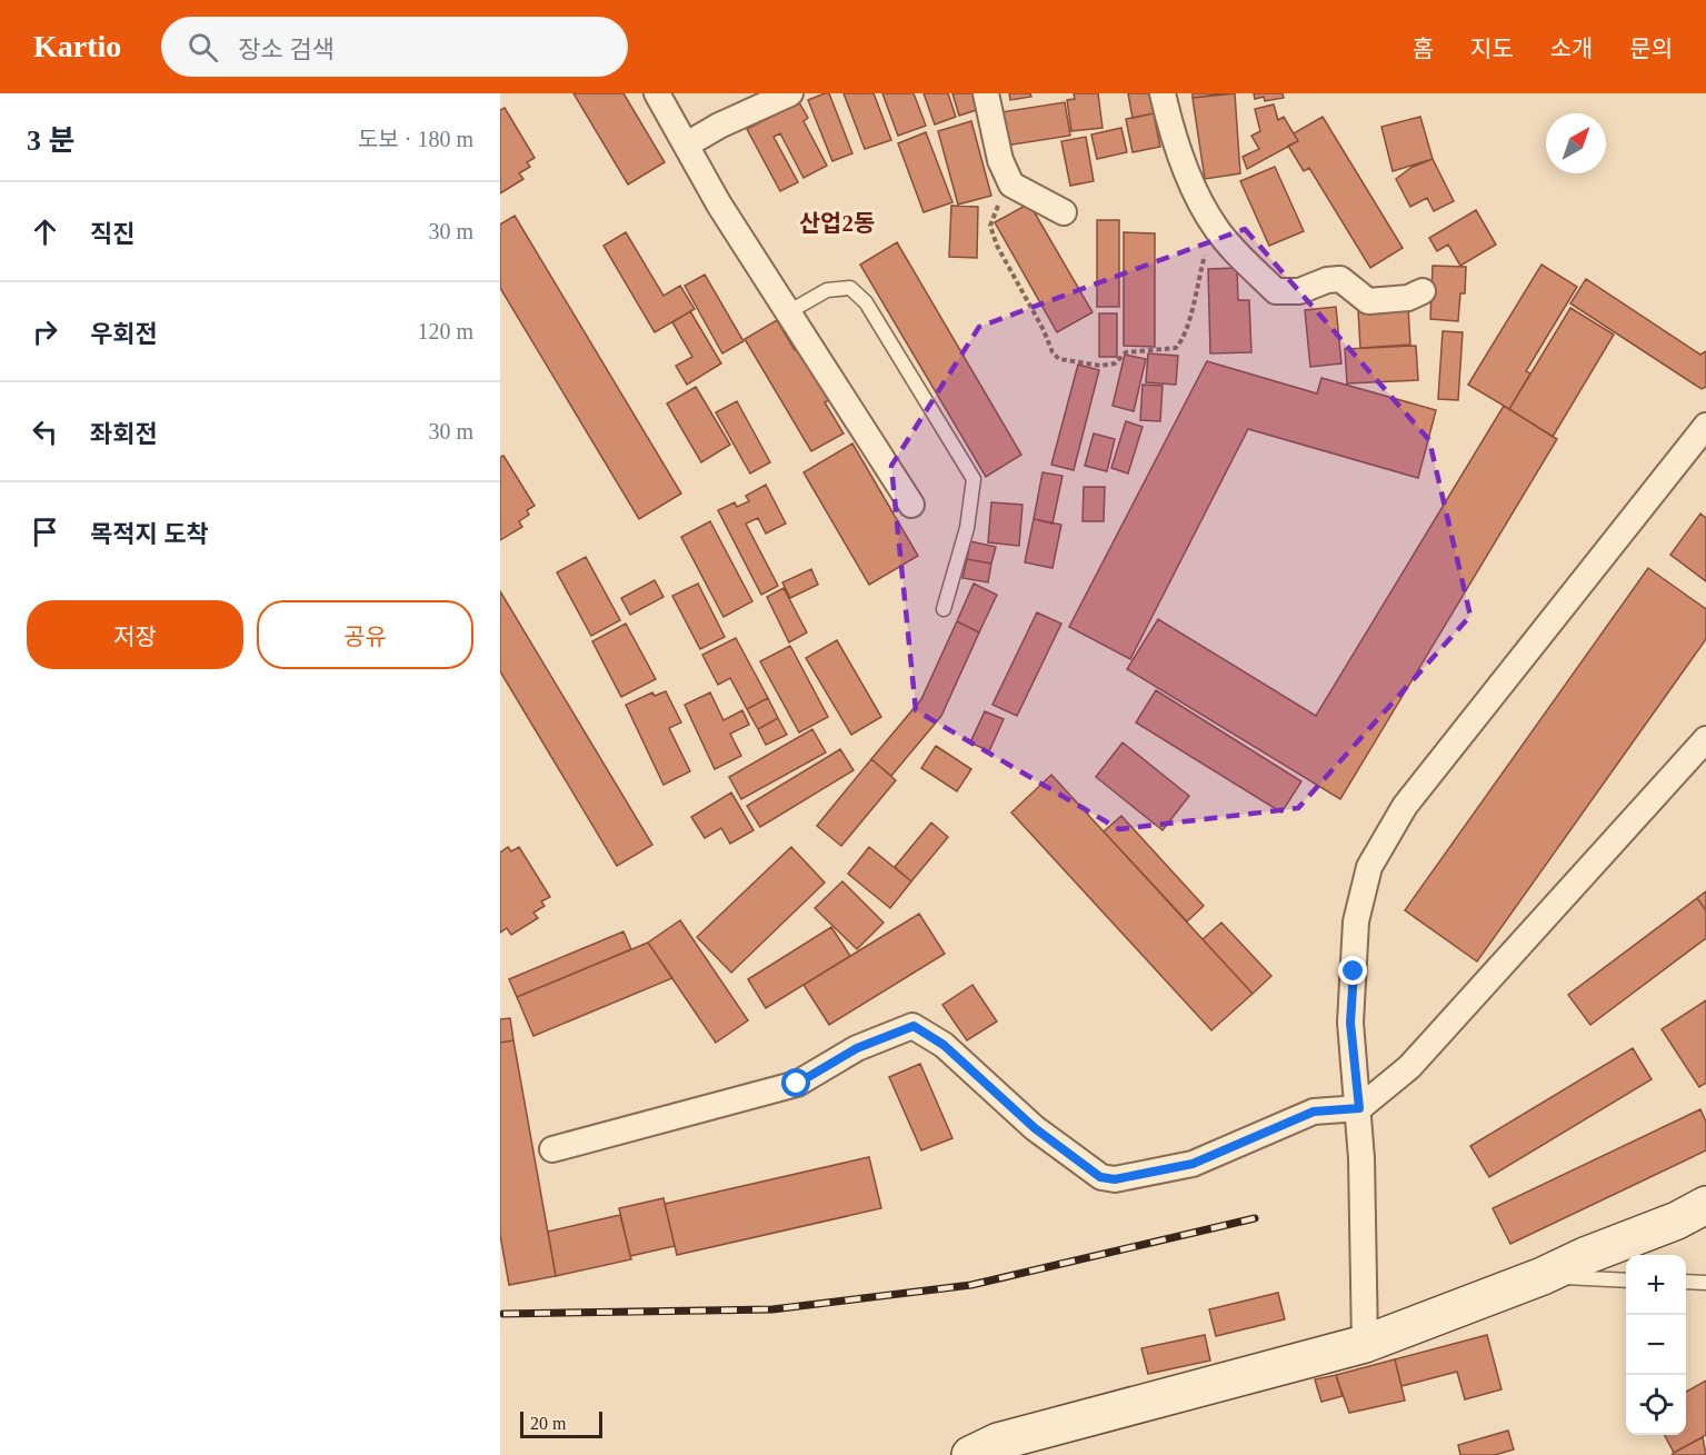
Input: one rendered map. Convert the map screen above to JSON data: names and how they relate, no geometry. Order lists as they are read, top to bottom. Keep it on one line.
{"districts":["산업2동"],"scale_bar":"20 m","north":"top right","page":{"header":"Kartio","search":"장소 검색","nav":["홈","지도","소개","문의"],"heading":["3 분","도보 · 180 m"],"list":[["직진","30 m"],["우회전","120 m"],["좌회전","30 m"],"목적지 도착"],"buttons":["저장","공유"],"map_buttons":["+","−"],"scale":"20 m"}}
